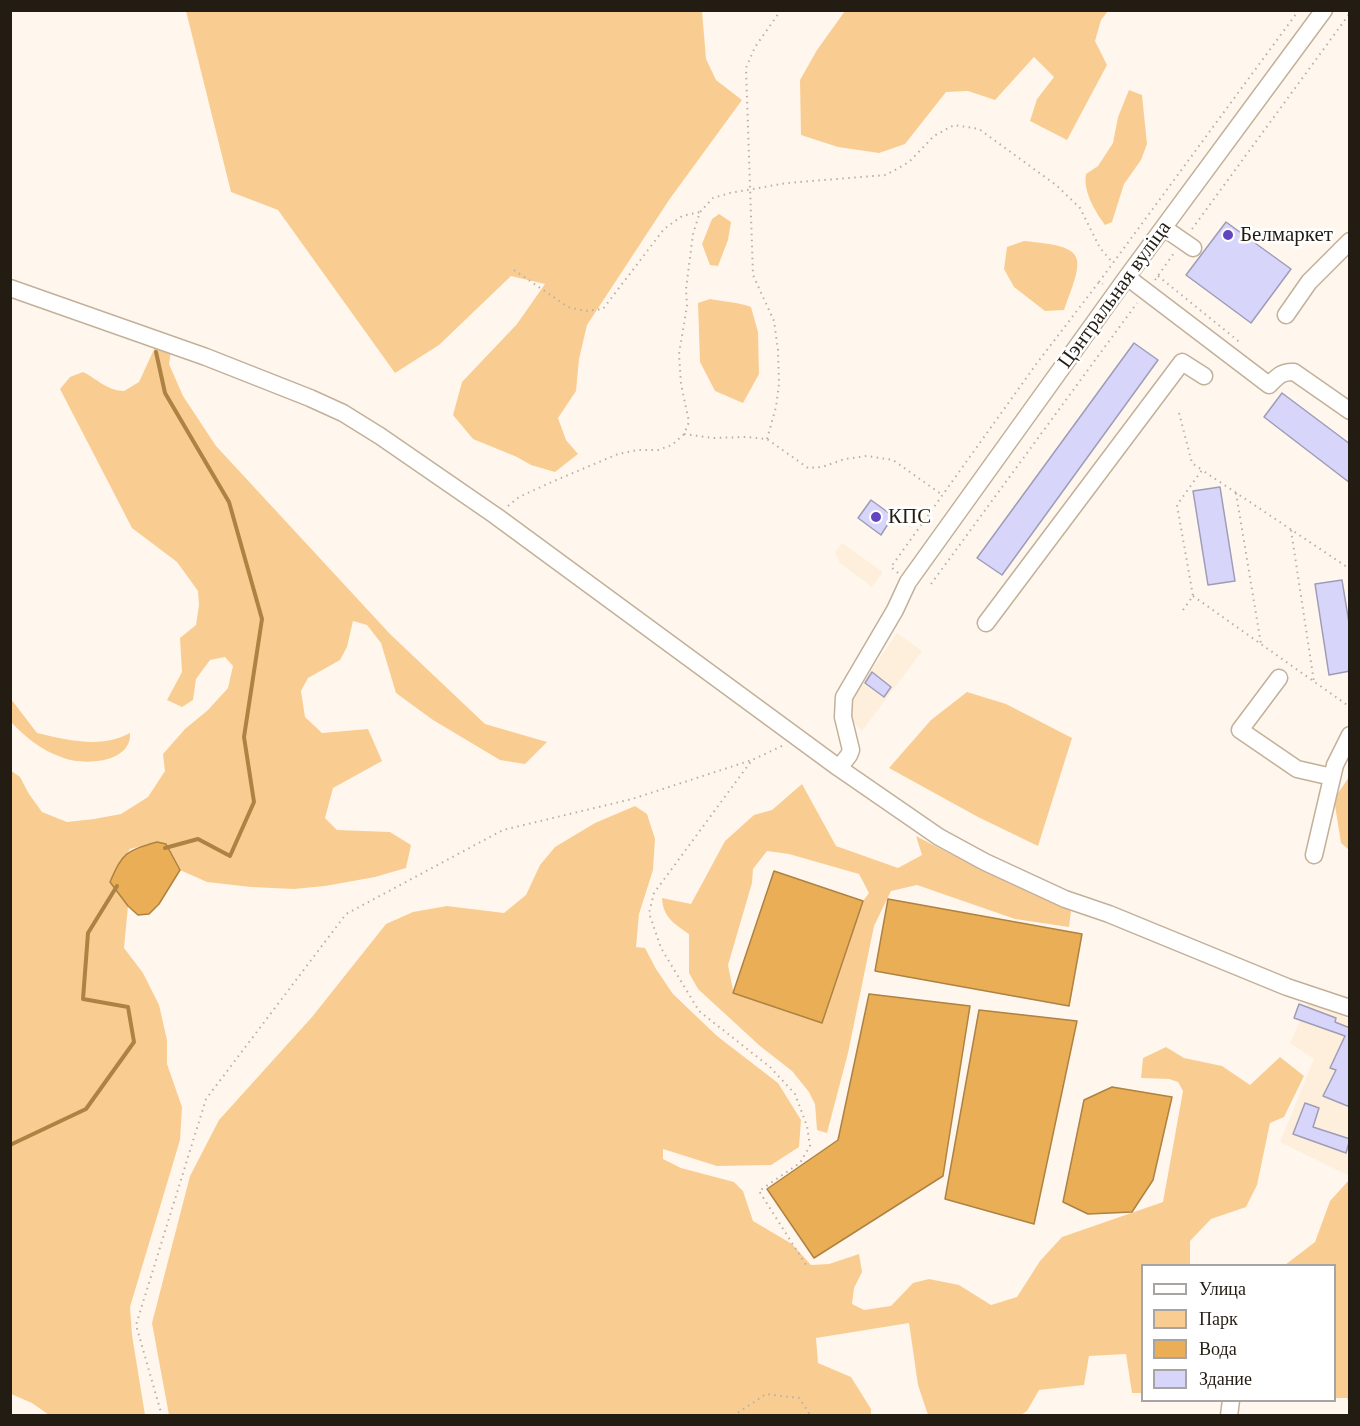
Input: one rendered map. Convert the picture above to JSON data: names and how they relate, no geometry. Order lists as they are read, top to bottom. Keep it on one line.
{"streets":{"street":["Цэнтральная вуліца"]},"places":["Белмаркет","КПС"],"legend":["Улица","Парк","Вода","Здание"]}
